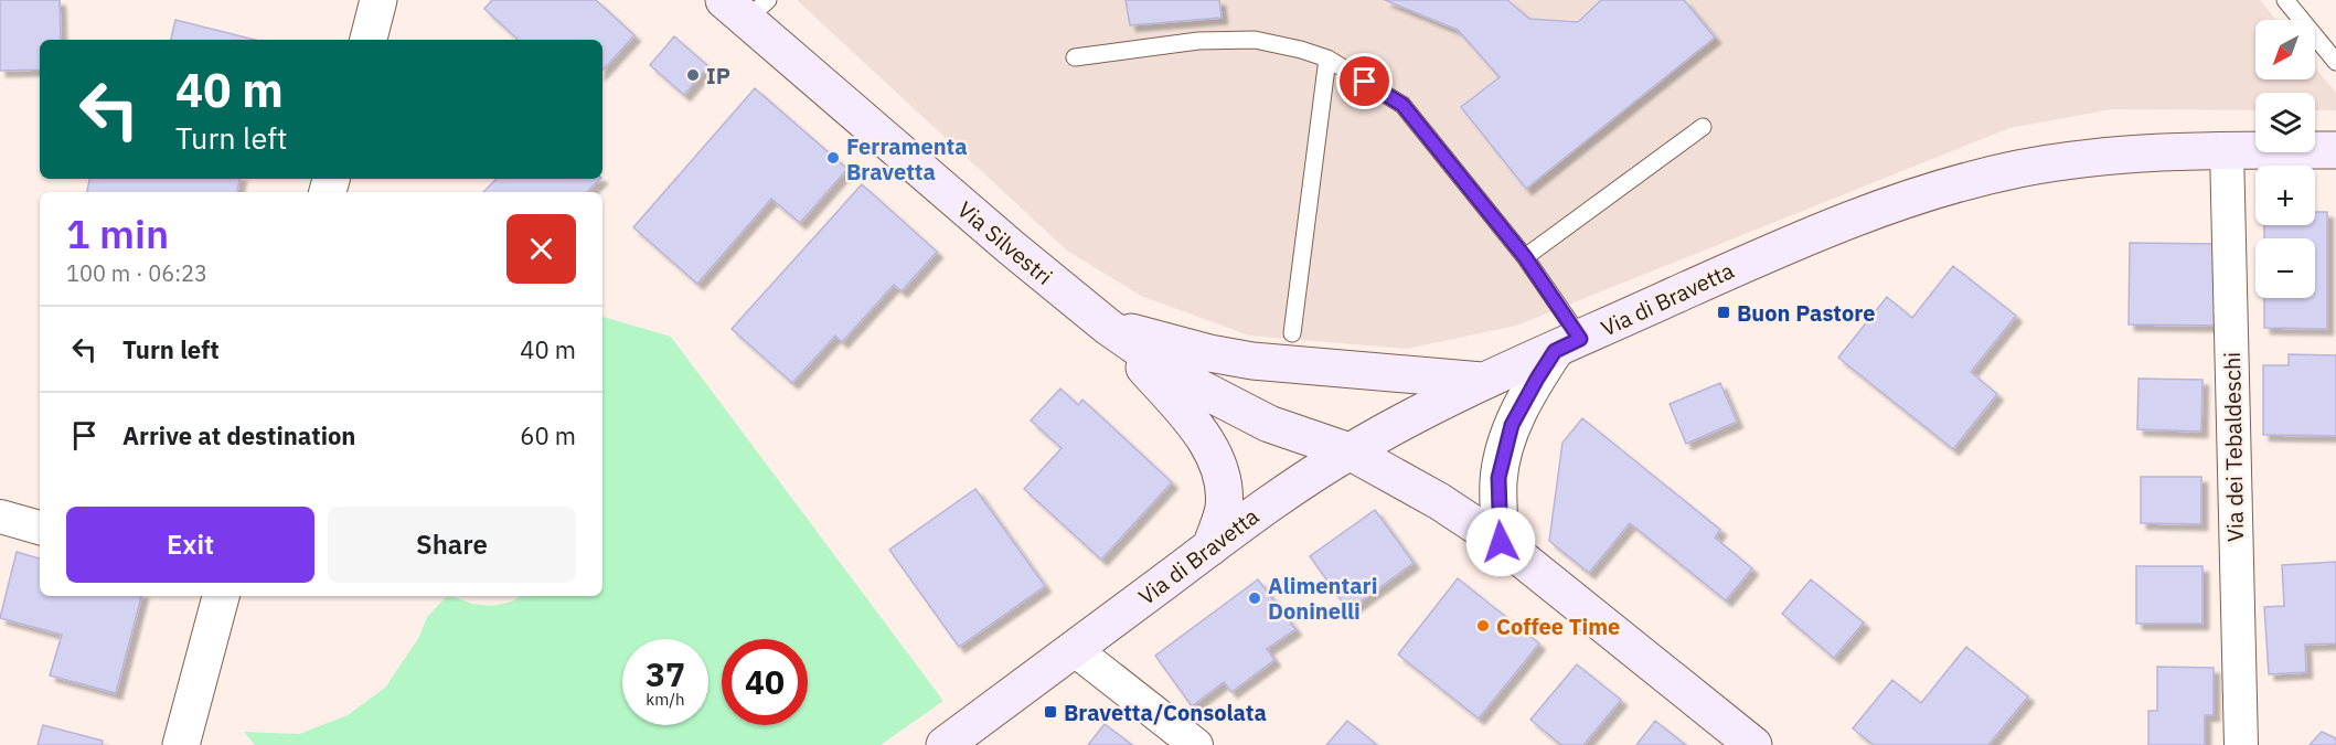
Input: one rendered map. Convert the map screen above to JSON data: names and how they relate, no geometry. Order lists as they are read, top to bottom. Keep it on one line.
{"streets":{"main road":["Via Silvestri","Via di Bravetta"],"street":["Via dei Tebaldeschi"]},"crossings":[["Via Silvestri","Via di Bravetta"],["Via di Bravetta","Via dei Tebaldeschi"]],"places":{"other":["IP","Ferramenta Bravetta","Alimentari Doninelli","Coffee Time"],"transit":["Buon Pastore","Bravetta/Consolata"]},"north":"bottom left","page":{"map_buttons":["+","−"],"turn":["40 m","Turn left"],"heading":["1 min","100 m · 06:23"],"list":[{"name":"Turn left","value":"40 m"},{"name":"Arrive at destination","value":"60 m"}],"buttons":["Exit","Share"],"speed":"37 km/h","limit":"40"}}
